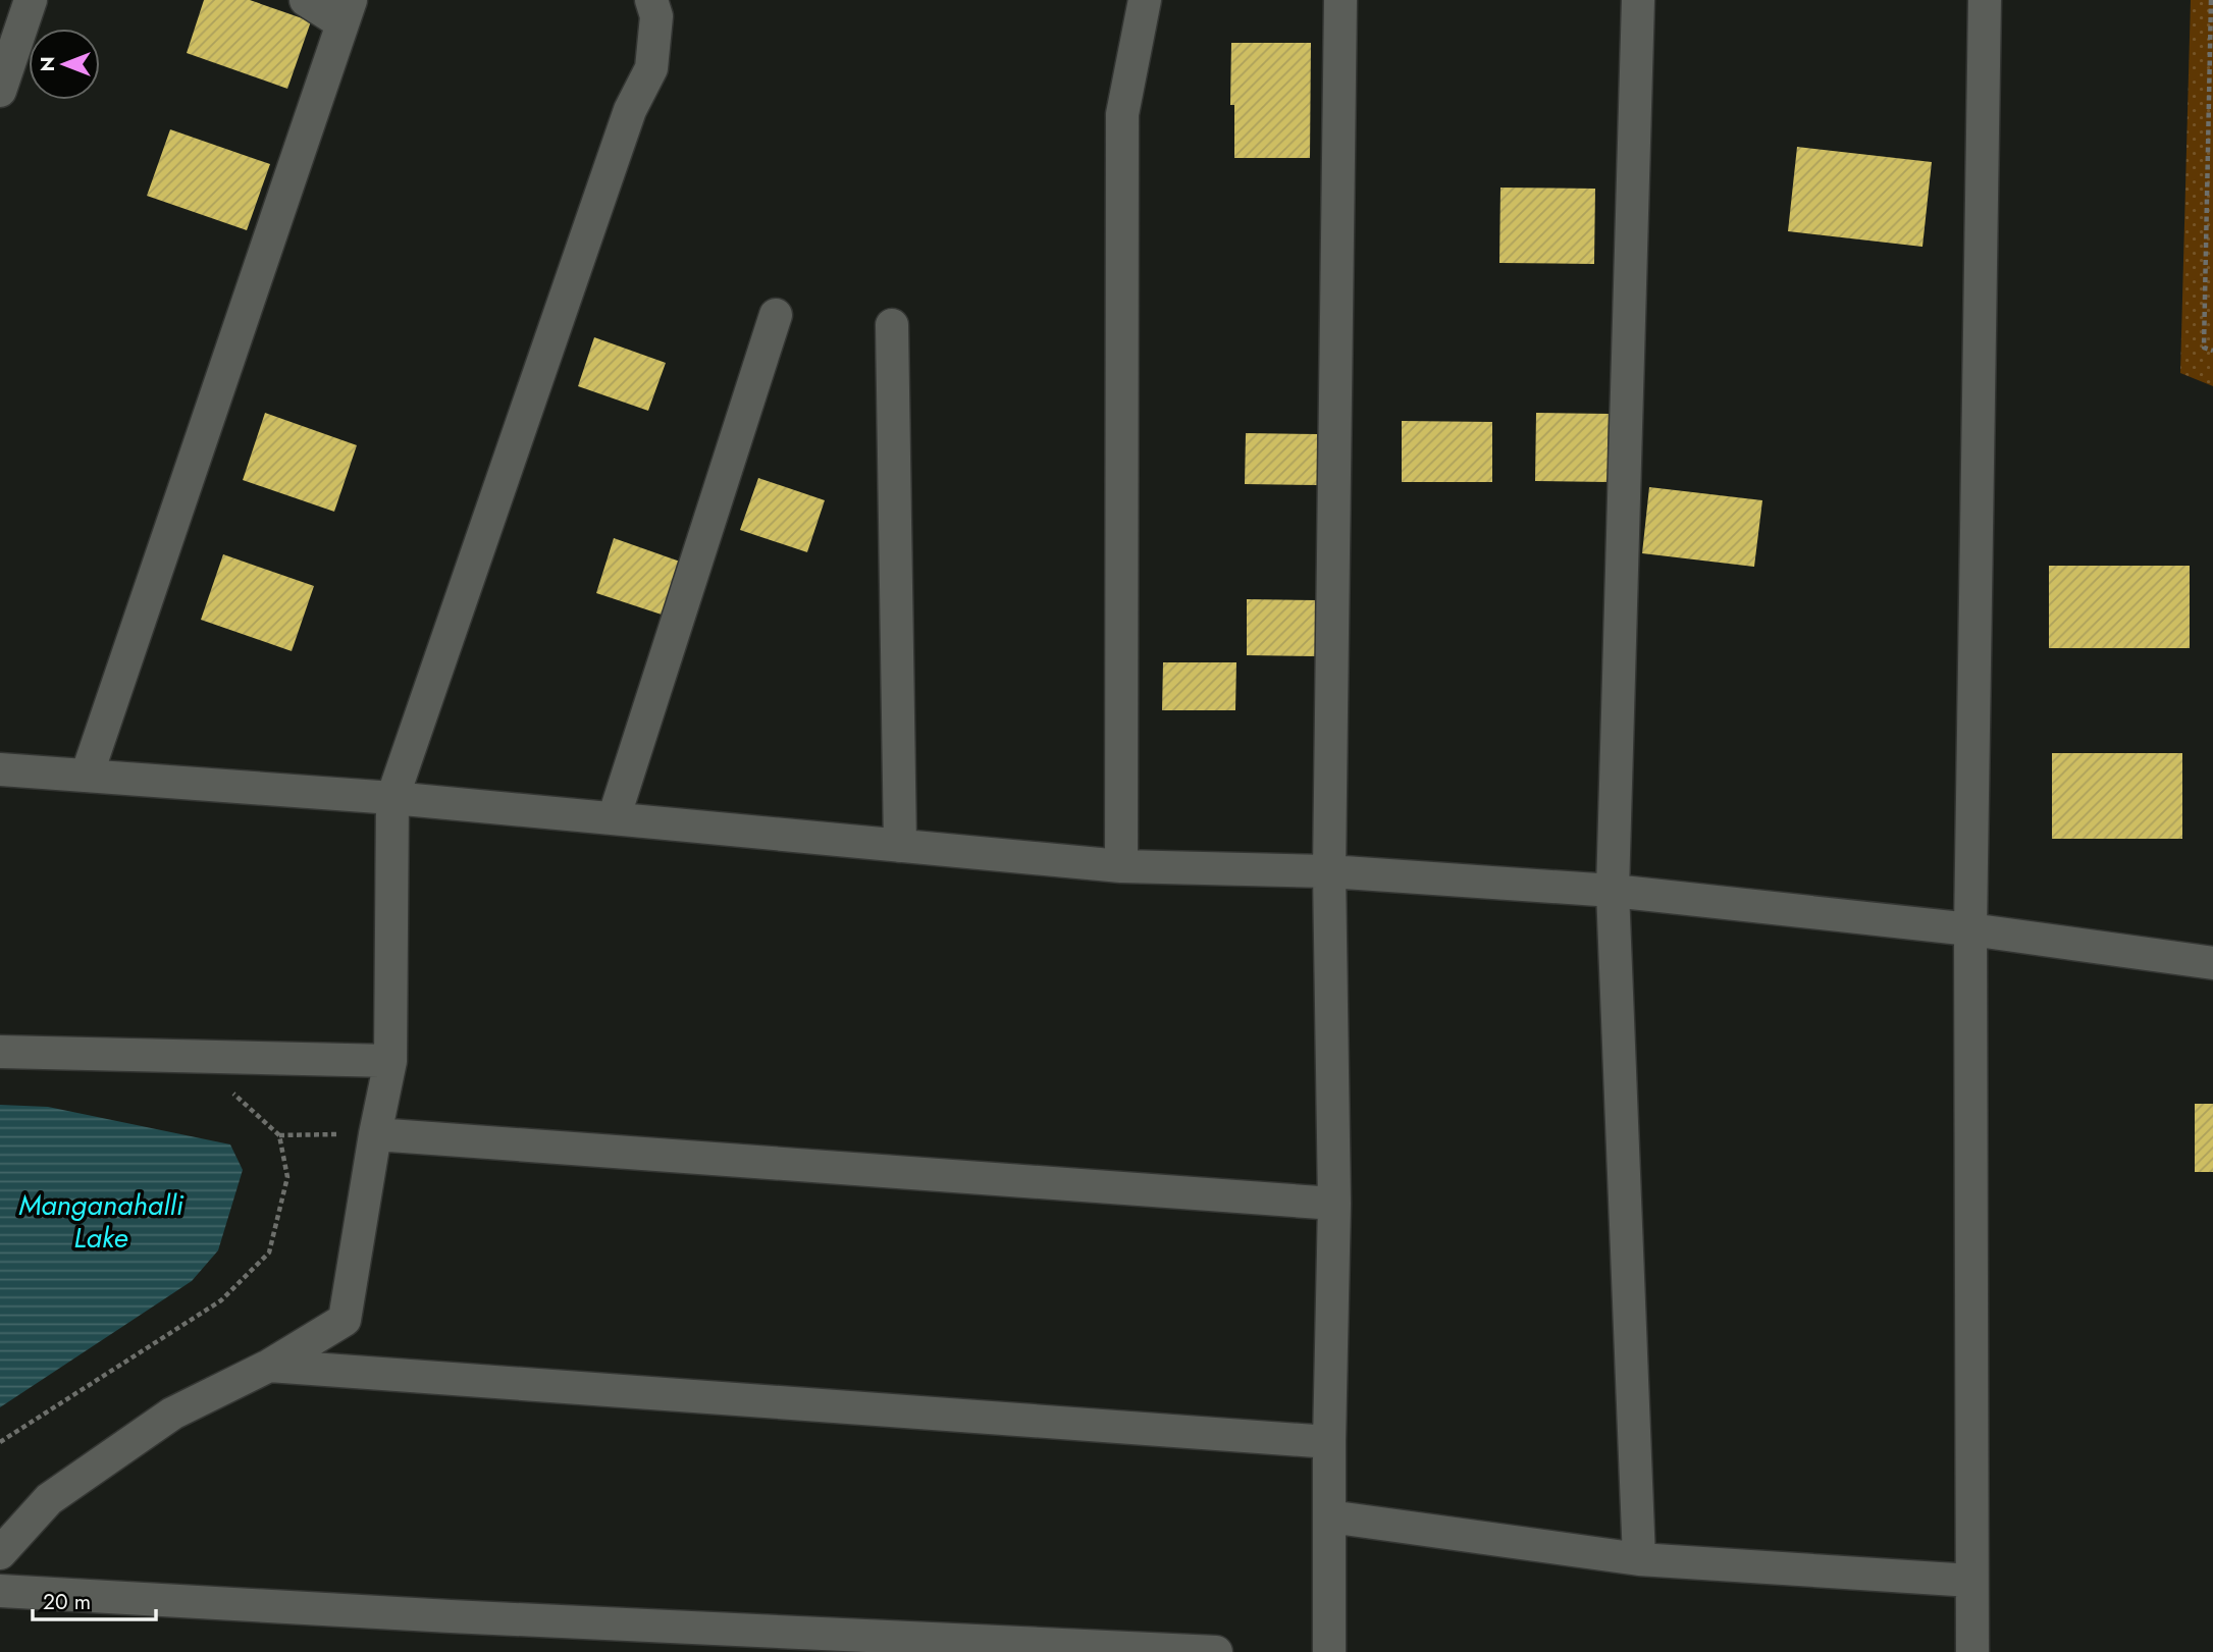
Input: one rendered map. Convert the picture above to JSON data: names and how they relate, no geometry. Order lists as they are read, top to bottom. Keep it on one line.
{"water":["Manganahalli Lake"],"scale_bar":"20 m","north":"left"}
